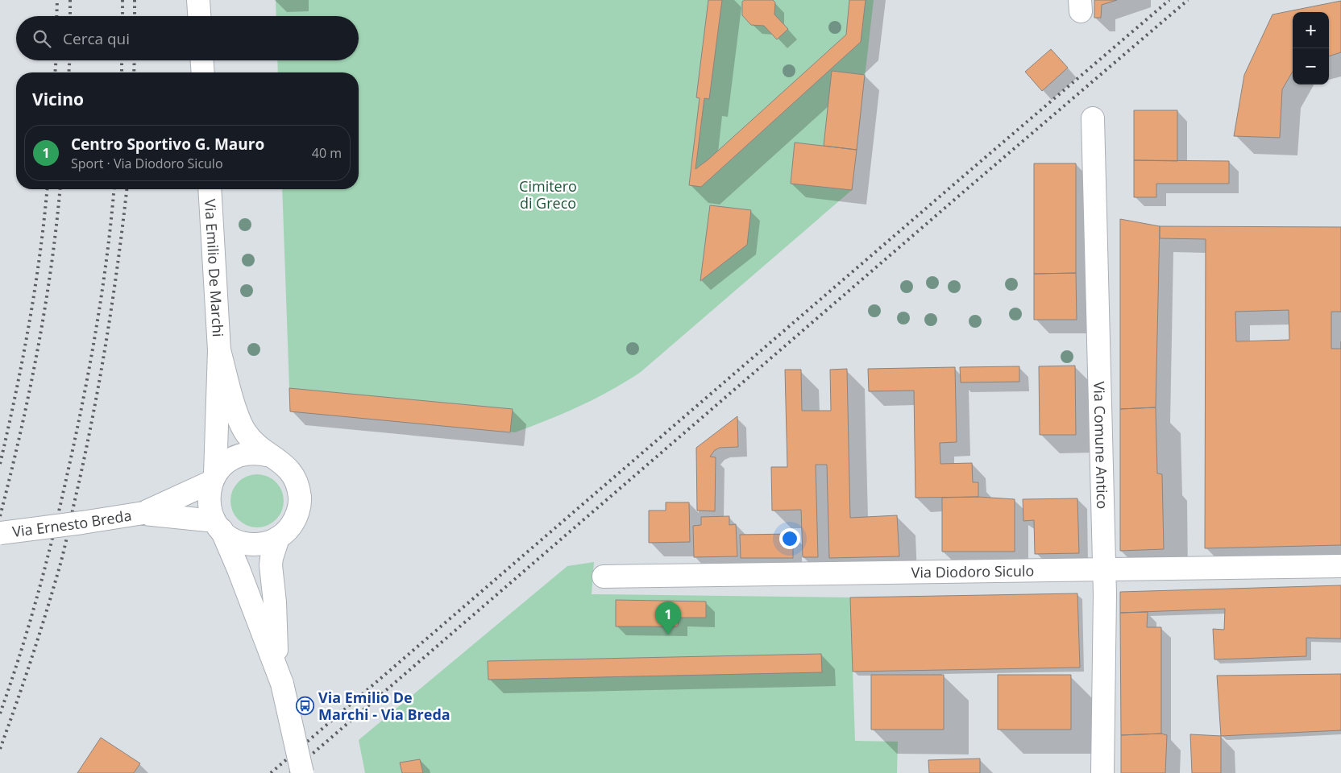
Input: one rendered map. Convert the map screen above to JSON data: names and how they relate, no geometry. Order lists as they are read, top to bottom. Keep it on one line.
{"streets":{"street":["Via Emilio De Marchi","Via Comune Antico","Via Ernesto Breda","Via Diodoro Siculo"]},"crossings":[["Via Emilio De Marchi","Via Ernesto Breda"],["Via Comune Antico","Via Diodoro Siculo"]],"parks":["Cimitero di Greco"],"places":{"bus stop":["Via Emilio De Marchi - Via Breda"]},"page":{"map_buttons":["+","−"],"search":"Cerca qui","heading":"Vicino","list":[{"mark":"1","name":"Centro Sportivo G. Mauro","note":"Sport · Via Diodoro Siculo","value":"40 m"}],"pins":"1"}}
